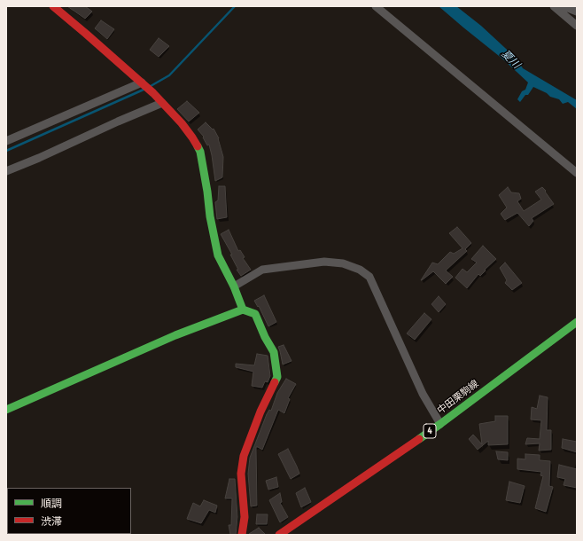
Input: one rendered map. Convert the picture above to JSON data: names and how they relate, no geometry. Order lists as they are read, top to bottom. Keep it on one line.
{"streets":{"street":["中田栗駒線","4"]},"water":["夏川"],"legend":["順調","渋滞"]}
